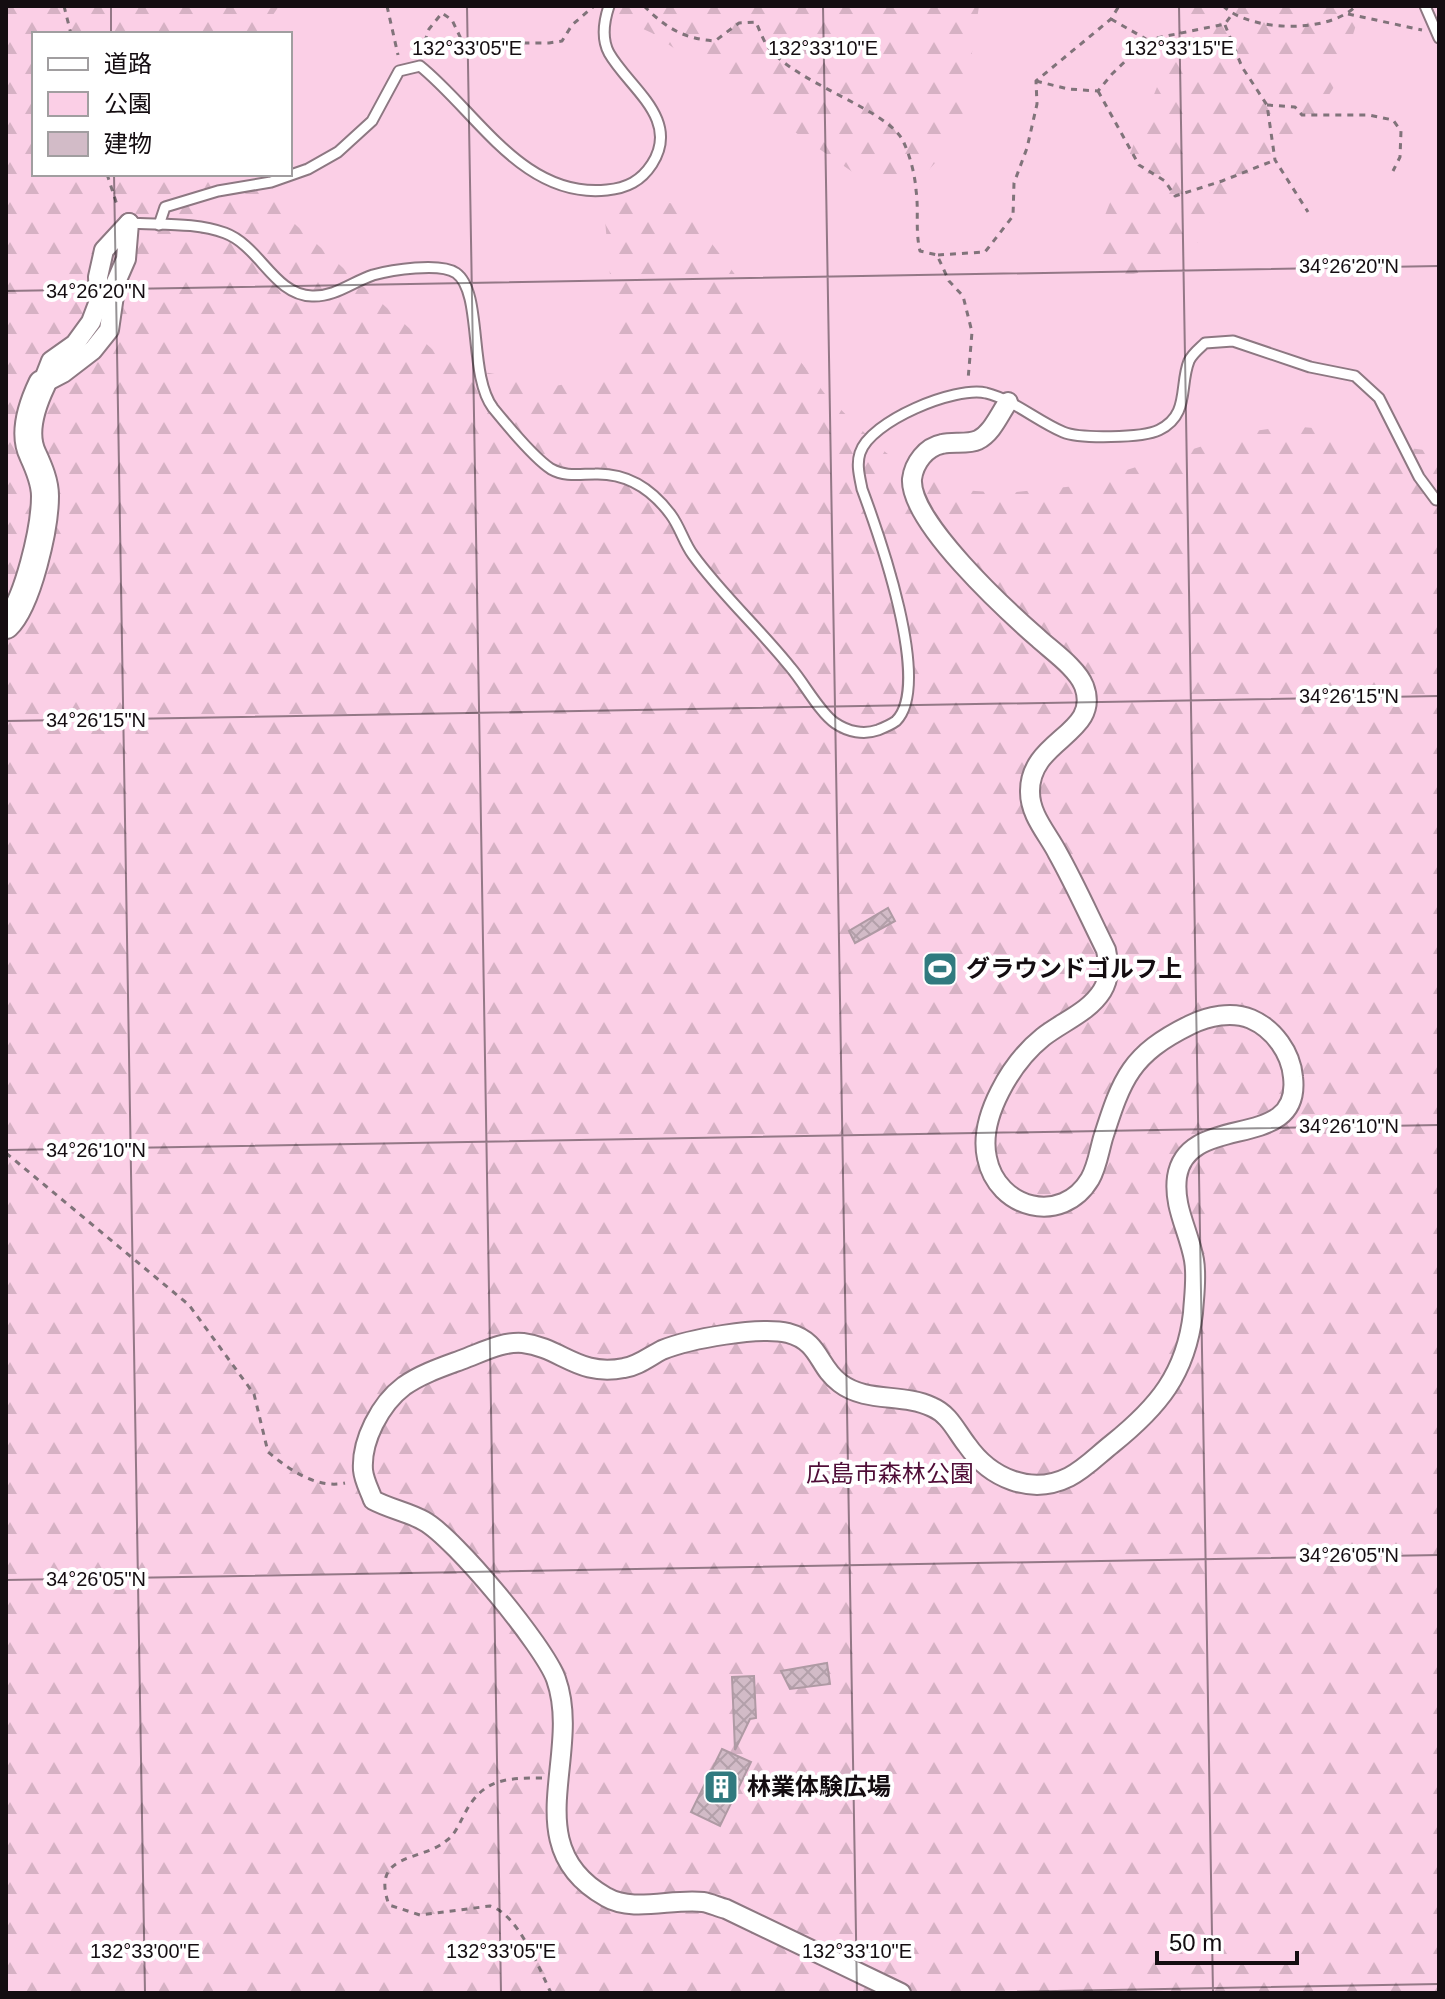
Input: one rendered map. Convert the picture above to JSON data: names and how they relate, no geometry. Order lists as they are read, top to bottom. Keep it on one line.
{"parks":["広島市森林公園"],"places":{"sports":["グラウンドゴルフ上"],"building":["林業体験広場"]},"legend":["道路","公園","建物"],"scale_bar":"50 m","coordinates":["132°33'05\"E","132°33'10\"E","132°33'15\"E","34°26'20\"N","34°26'15\"N","34°26'10\"N","34°26'05\"N","132°33'00\"E"]}
